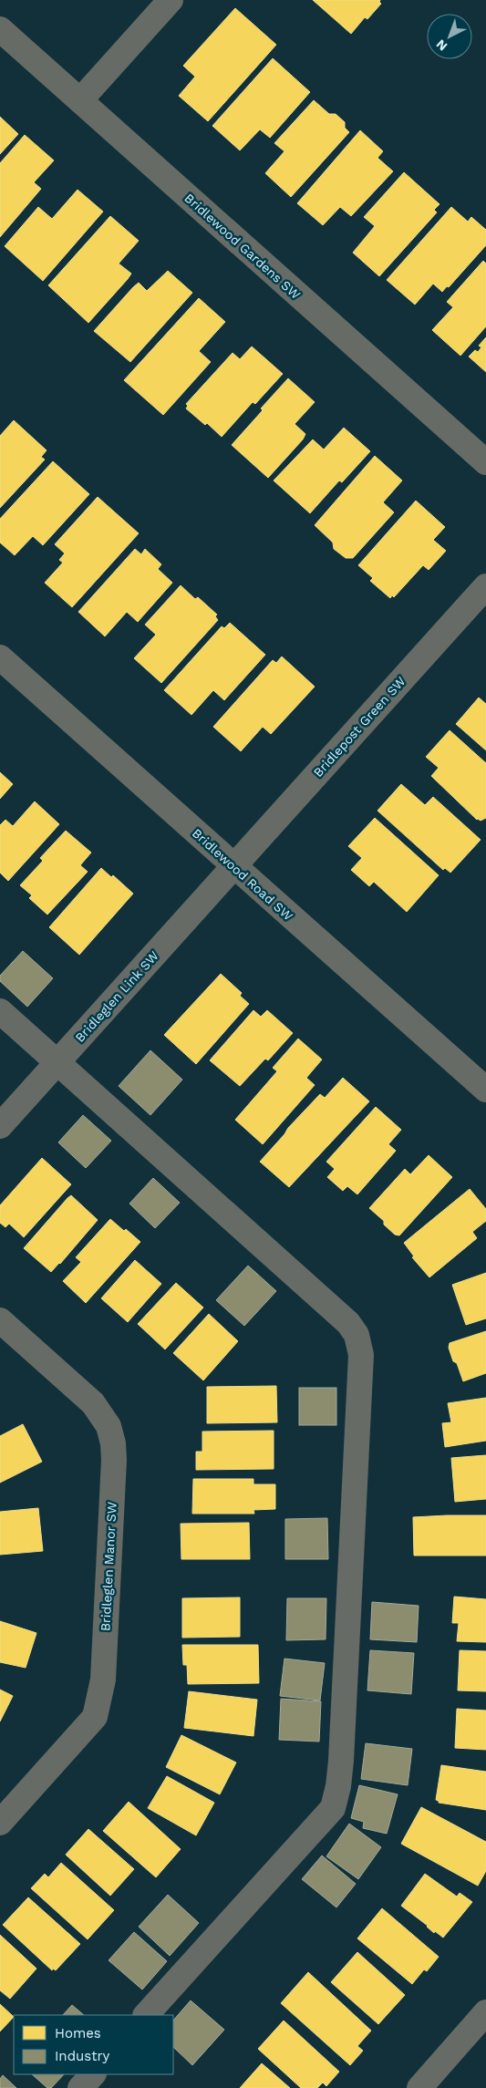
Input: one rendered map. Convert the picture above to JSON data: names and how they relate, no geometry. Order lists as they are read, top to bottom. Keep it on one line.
{"streets":{"street":["Bridlewood Gardens SW","Bridlepost Green SW","Bridlewood Road SW","Bridleglen Link SW","Bridleglen Manor SW"]},"crossings":[["Bridlepost Green SW","Bridlewood Road SW"],["Bridlepost Green SW","Bridleglen Link SW"],["Bridlewood Road SW","Bridleglen Link SW"]],"legend":["Homes","Industry"],"north":"bottom left"}
